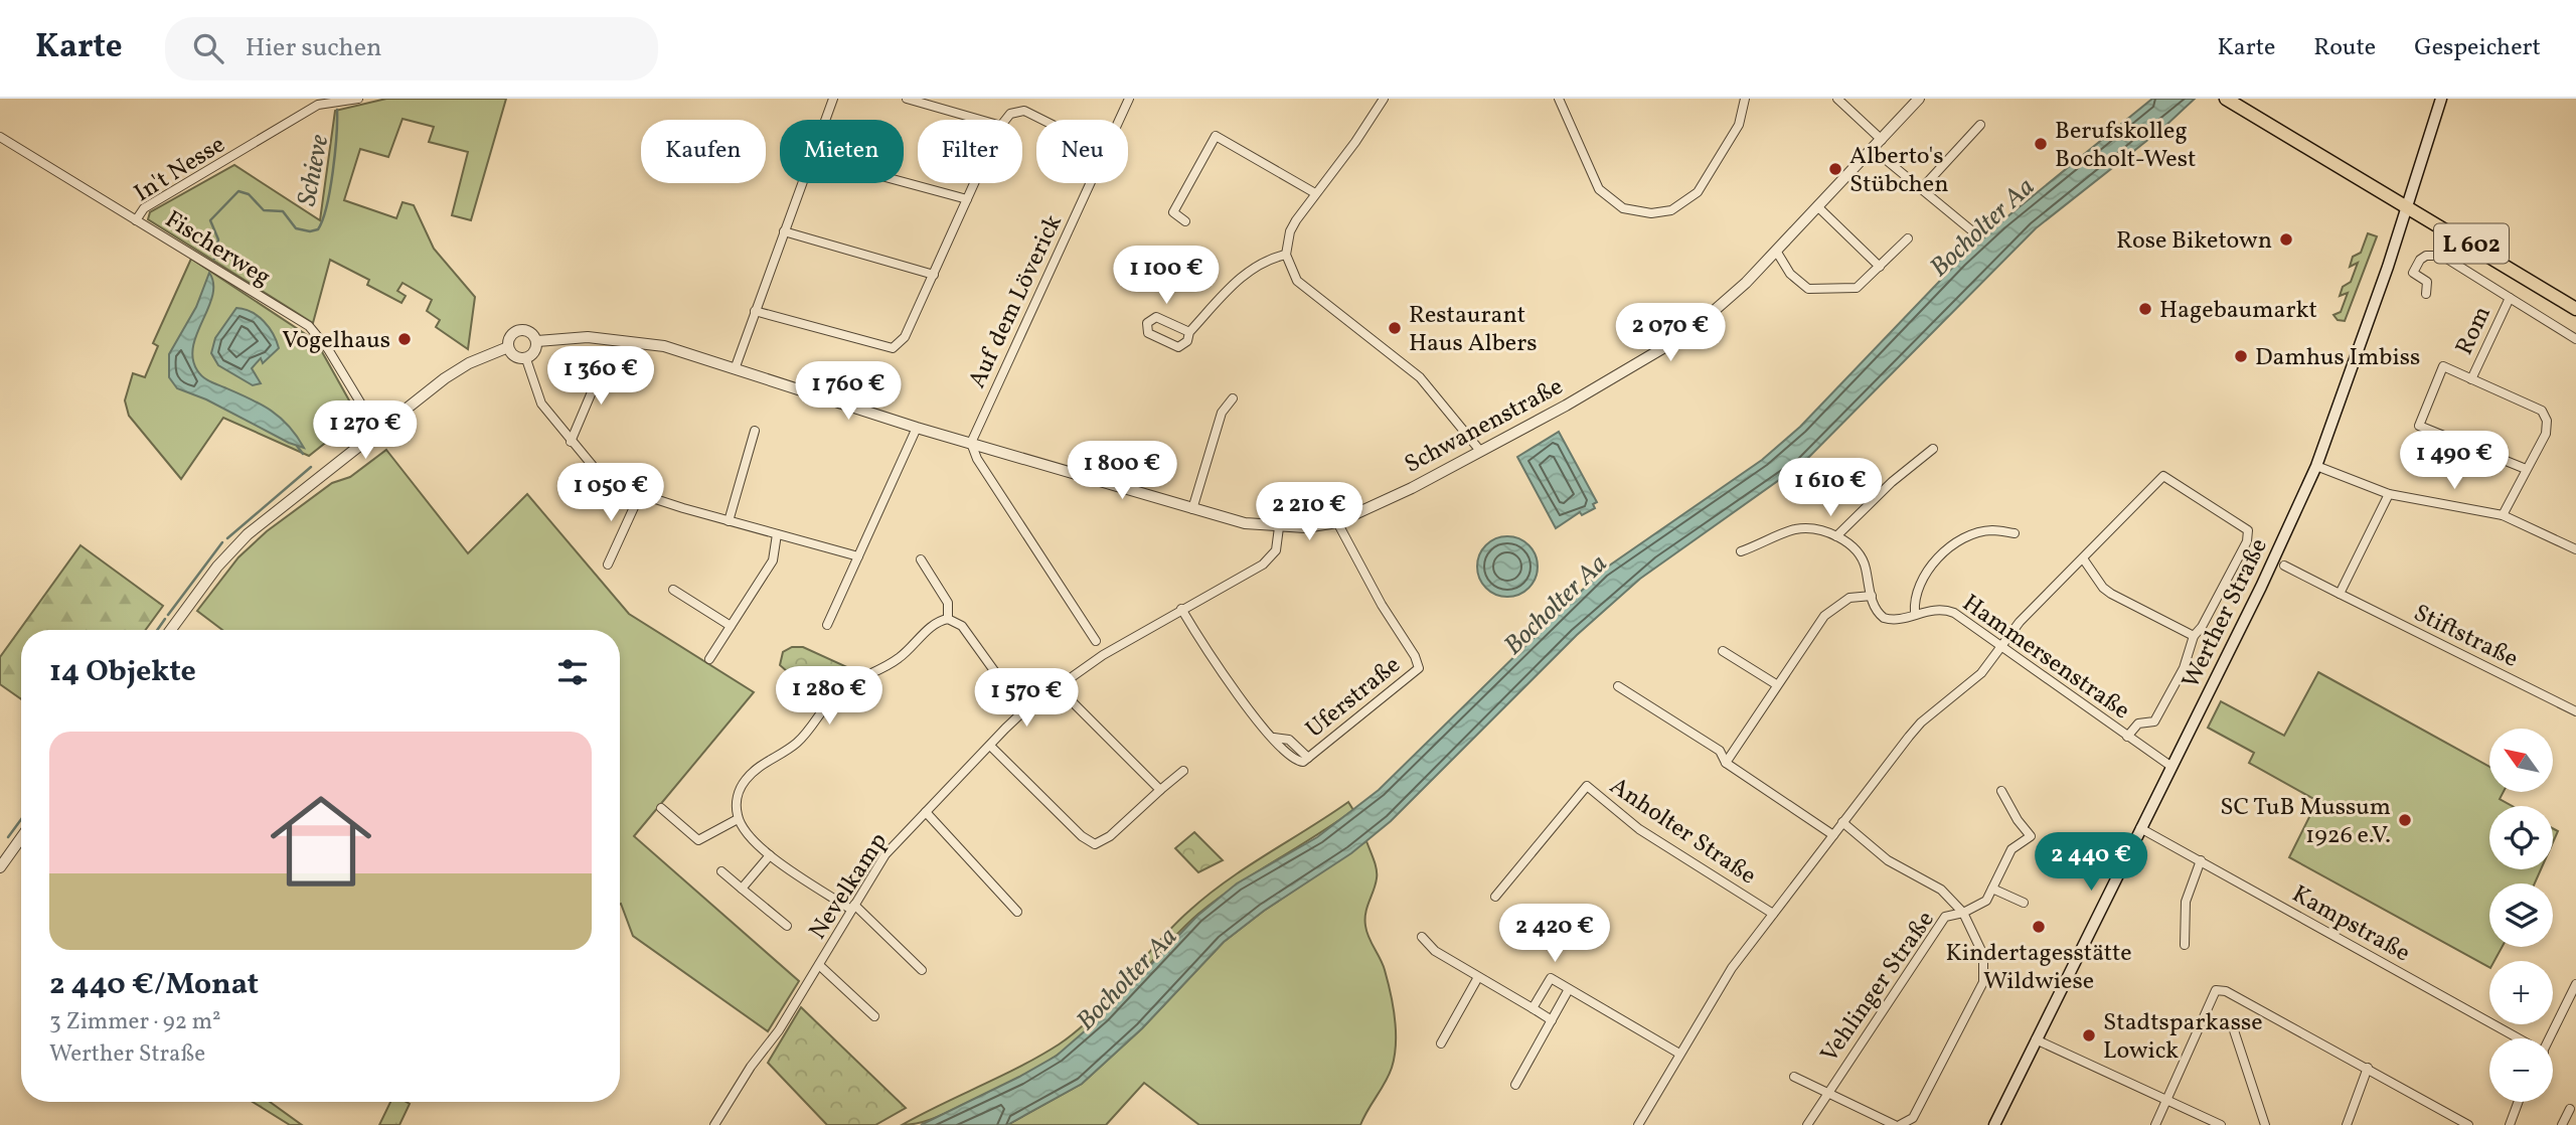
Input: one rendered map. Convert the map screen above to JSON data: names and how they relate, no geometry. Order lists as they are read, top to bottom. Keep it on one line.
{"streets":{"main road":["L 602","Werther Straße"],"street":["In't Nesse","Fischerweg","Auf dem Löverick","Rom","Schwanenstraße","Stiftstraße","Hammersenstraße","Uferstraße","Anholter Straße","Nevelkamp","Kampstraße","Vehlinger Straße"]},"crossings":[["In't Nesse","Fischerweg"],["L 602","Werther Straße"],["Auf dem Löverick","Schwanenstraße"],["Schwanenstraße","Uferstraße"],["Schwanenstraße","Nevelkamp"],["Werther Straße","Hammersenstraße"],["Werther Straße","Kampstraße"],["Hammersenstraße","Anholter Straße"],["Uferstraße","Nevelkamp"],["Anholter Straße","Vehlinger Straße"]],"water":["Schieve","Bocholter Aa"],"places":["Berufskolleg Bocholt-West","Alberto's Stübchen","Rose Biketown","Hagebaumarkt","Restaurant Haus Albers","Vogelhaus","Damhus Imbiss","SC TuB Mussum 1926 e.V.","Kindertagesstätte Wildwiese","Stadtsparkasse Lowick"],"north":"top left","page":{"header":"Karte","search":"Hier suchen","nav":["Karte","Route","Gespeichert"],"chip":["Kaufen","Mieten","Filter","Neu"],"price":["1 100 €","2 070 €","1 360 €","1 760 €","1 270 €","1 490 €","1 800 €","1 610 €","1 050 €","2 210 €","1 280 €","1 570 €","2 440 €","2 420 €"],"heading":"14 Objekte","list":[{"name":"2 440 €/Monat","note":"3 Zimmer · 92 m² · Werther Straße"}],"map_buttons":["+","−"]}}
